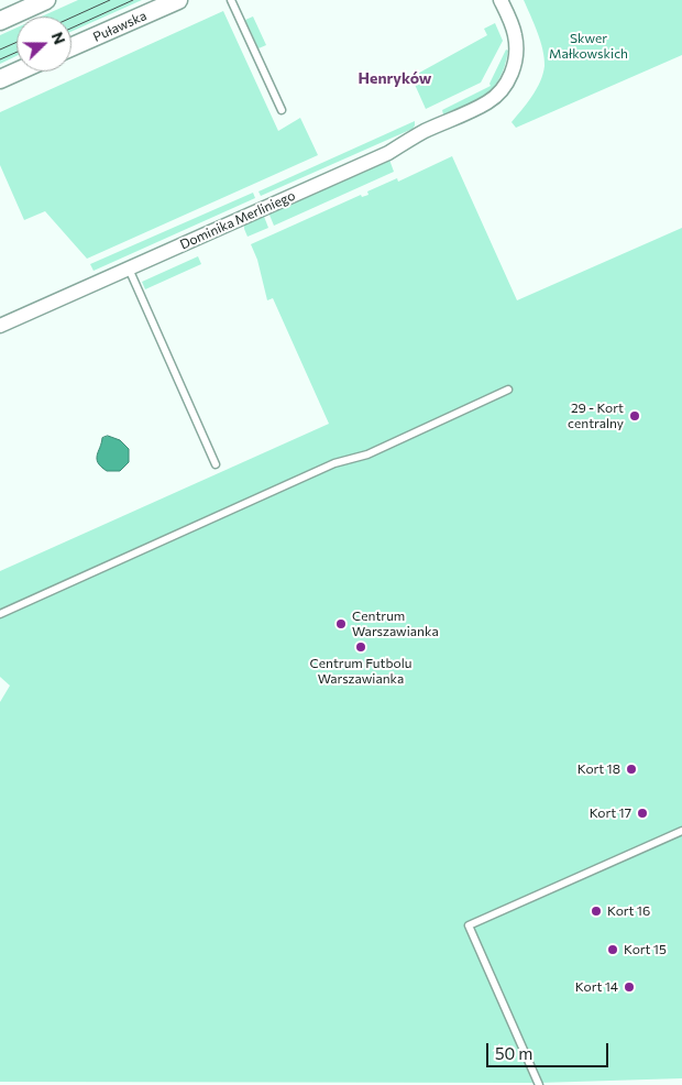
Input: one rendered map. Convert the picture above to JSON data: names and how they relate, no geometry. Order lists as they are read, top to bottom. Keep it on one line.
{"streets":{"main road":["Puławska"],"street":["Dominika Merliniego"]},"districts":["Henryków"],"parks":["Skwer Małkowskich"],"places":["29 - Kort centralny","Centrum Warszawianka","Centrum Futbolu Warszawianka","Kort 18","Kort 17","Kort 16","Kort 15","Kort 14"],"scale_bar":"50 m","north":"right"}
